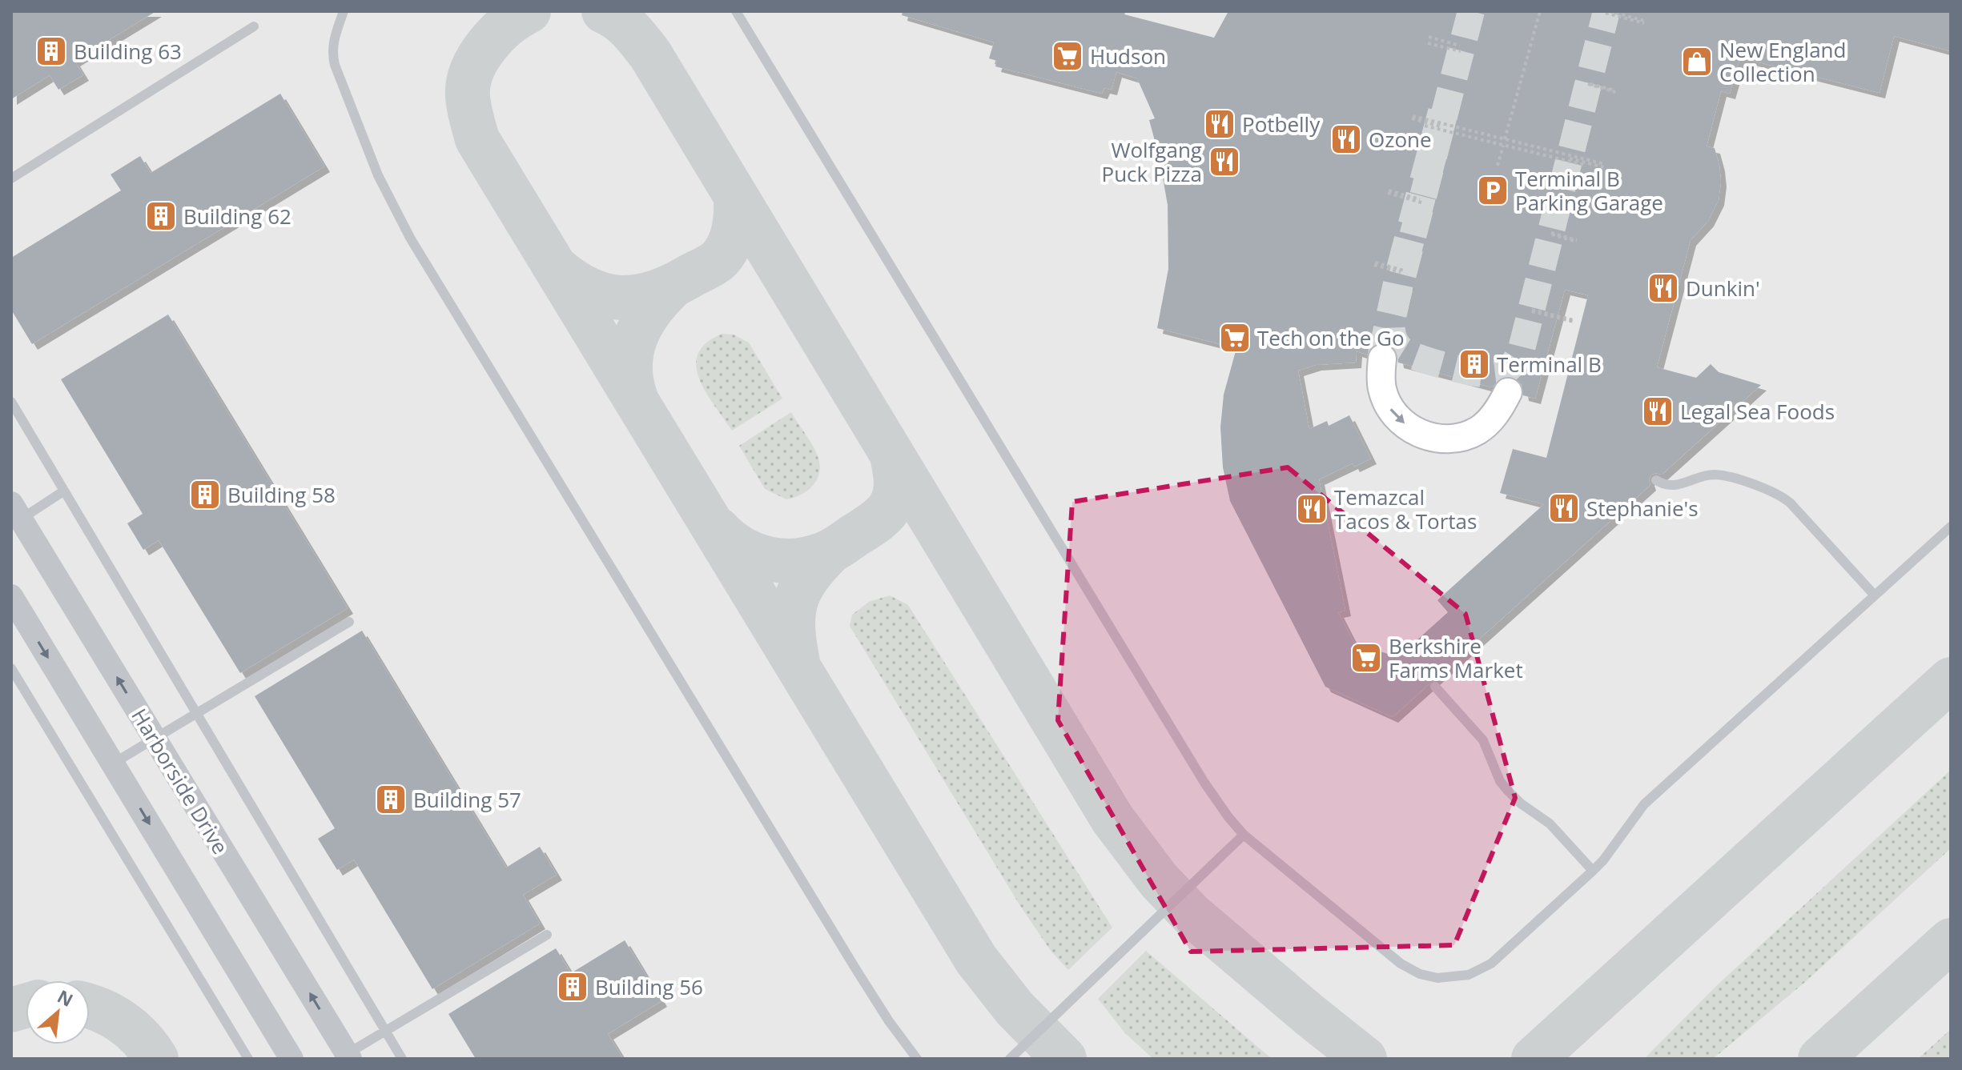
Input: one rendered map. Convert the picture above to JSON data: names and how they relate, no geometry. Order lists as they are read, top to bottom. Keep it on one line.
{"streets":{"street":["Harborside Drive"]},"places":{"building":["Building 63","Building 62","Terminal B","Building 58","Building 57","Building 56"],"supermarket":["Hudson","Tech on the Go","Berkshire Farms Market"],"shop":["New England Collection"],"restaurant":["Potbelly","Ozone","Wolfgang Puck Pizza","Dunkin'","Legal Sea Foods","Stephanie's","Temazcal Tacos & Tortas"],"parking":["Terminal B Parking Garage"]},"north":"top right"}
